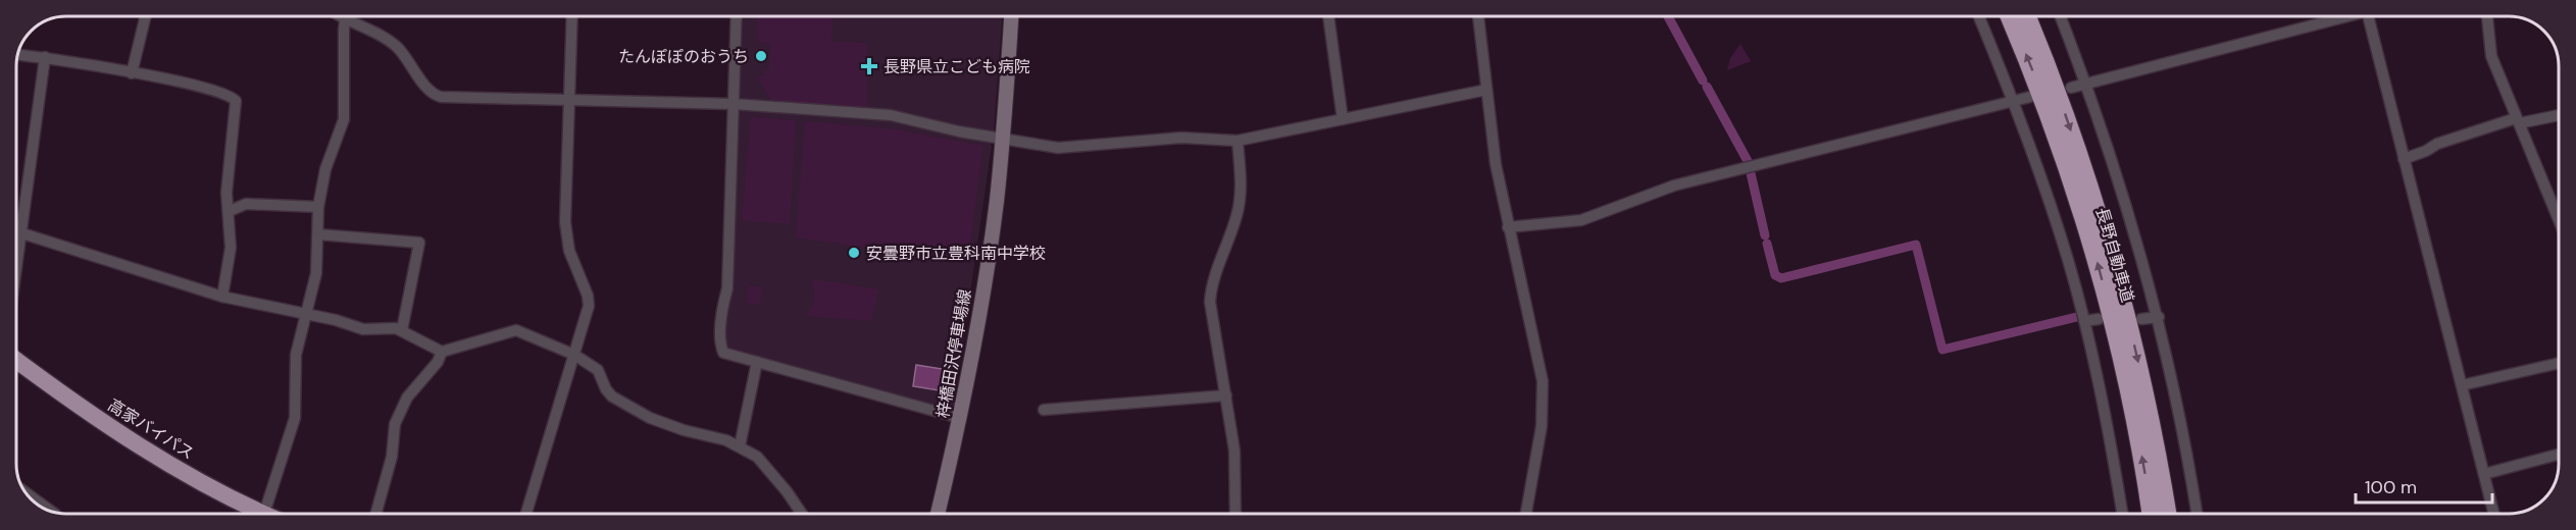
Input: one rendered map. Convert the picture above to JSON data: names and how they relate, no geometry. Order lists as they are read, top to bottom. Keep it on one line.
{"streets":{"highway":["長野自動車道","高家バイパス"],"main road":["梓橋田沢停車場線"]},"places":{"other":["たんぽぽのおうち","安曇野市立豊科南中学校"],"health":["長野県立こども病院"]},"scale_bar":"100 m"}
